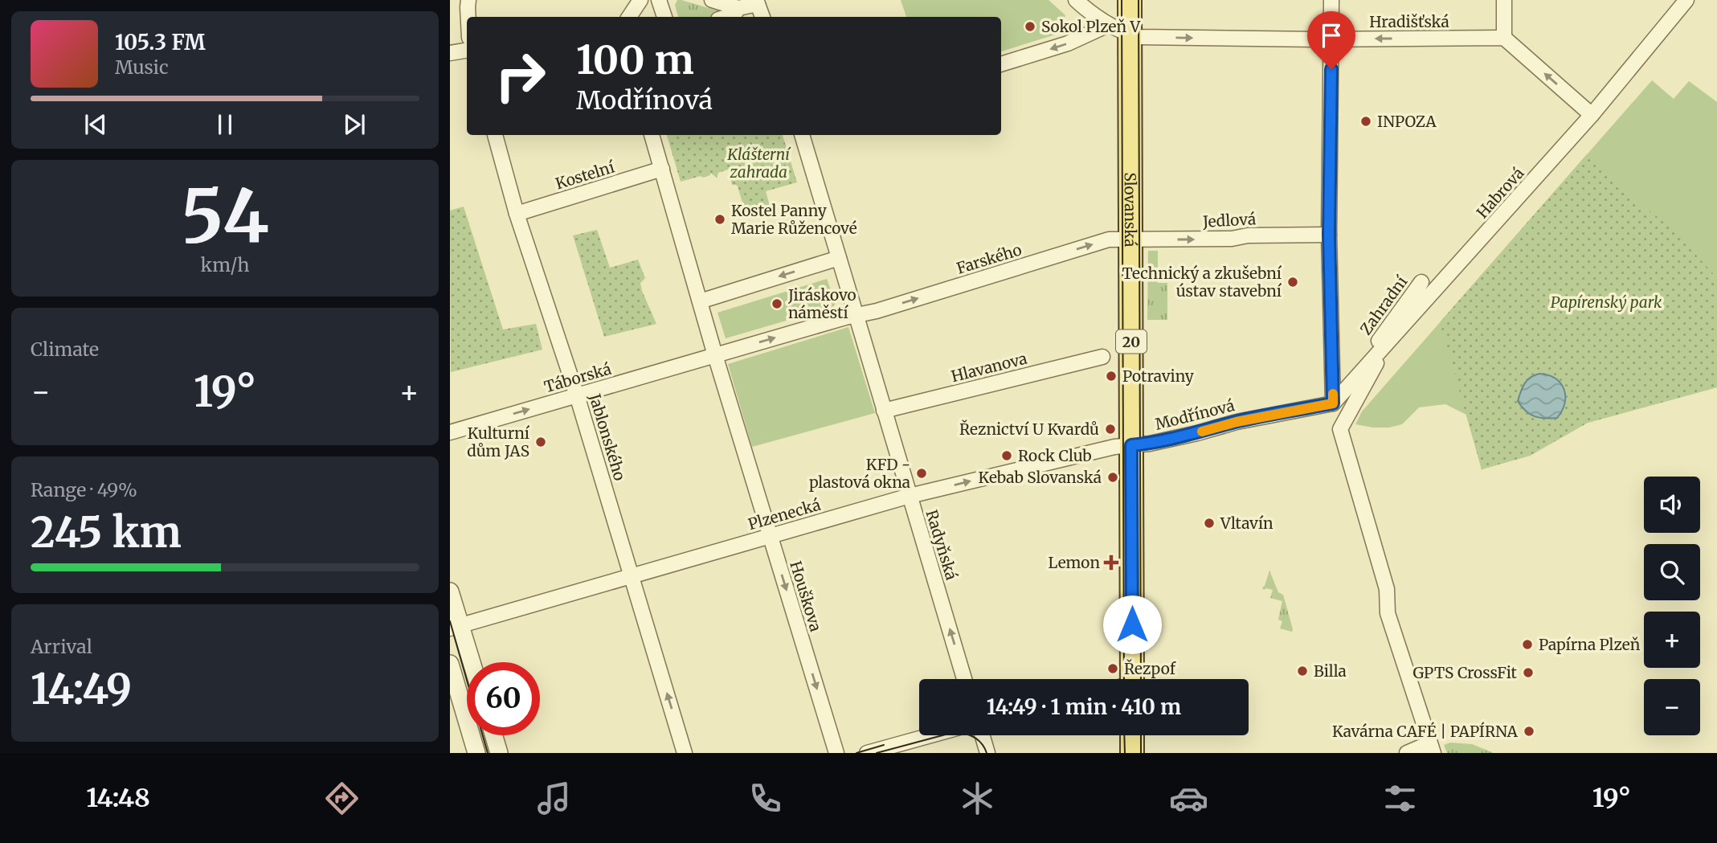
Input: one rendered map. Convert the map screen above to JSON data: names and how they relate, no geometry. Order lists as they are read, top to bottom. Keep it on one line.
{"streets":{"main road":["Slovanská","20"],"street":["Hradišťská","Kostelní","Habrová","Jedlová","Farského","Zahradní","Hlavanova","Táborská","Modřínová","Jablonského","Plzenecká","Radyňská","Houškova"]},"crossings":[["Hradišťská","Slovanská"],["Kostelní","Jablonského"],["Habrová","Zahradní"],["Habrová","Modřínová"],["Slovanská","Jedlová"],["Slovanská","Farského"],["Slovanská","Modřínová"],["Slovanská","Plzenecká"],["Jedlová","Farského"],["Zahradní","Modřínová"],["Hlavanova","Radyňská"],["Táborská","Jablonského"],["Táborská","Houškova"],["Modřínová","Plzenecká"],["Jablonského","Plzenecká"],["Plzenecká","Radyňská"],["Plzenecká","Houškova"]],"one_way":["Jedlová","Farského","Táborská","Radyňská","Houškova"],"parks":["Klášterní zahrada","Papírenský park"],"places":{"other":["Sokol Plzeň V","INPOZA","Kostel Panny Marie Růžencové","Technický a zkušební ústav stavební","Jiráskovo náměstí","Potraviny","Řeznictví U Kvardů","Kulturní dům JAS","Rock Club","KFD - plastová okna","Kebab Slovanská","Vltavín","Papírna Plzeň","Řezpof","Billa","GPTS CrossFit","Kavárna CAFÉ | PAPÍRNA"],"health":["Lemon"]},"page":{"turn":["100 m","Modřínová"],"song":["105.3 FM","Music"],"tile":[["54","km/h"],"Climate",["Range · 49%","245 km"],["Arrival","14:49"]],"heat":["−","19°","+"],"map_buttons":["+","−"],"limit":"60","trip":"14:49 · 1 min · 410 m","tabs":["14:48","19°"]}}
